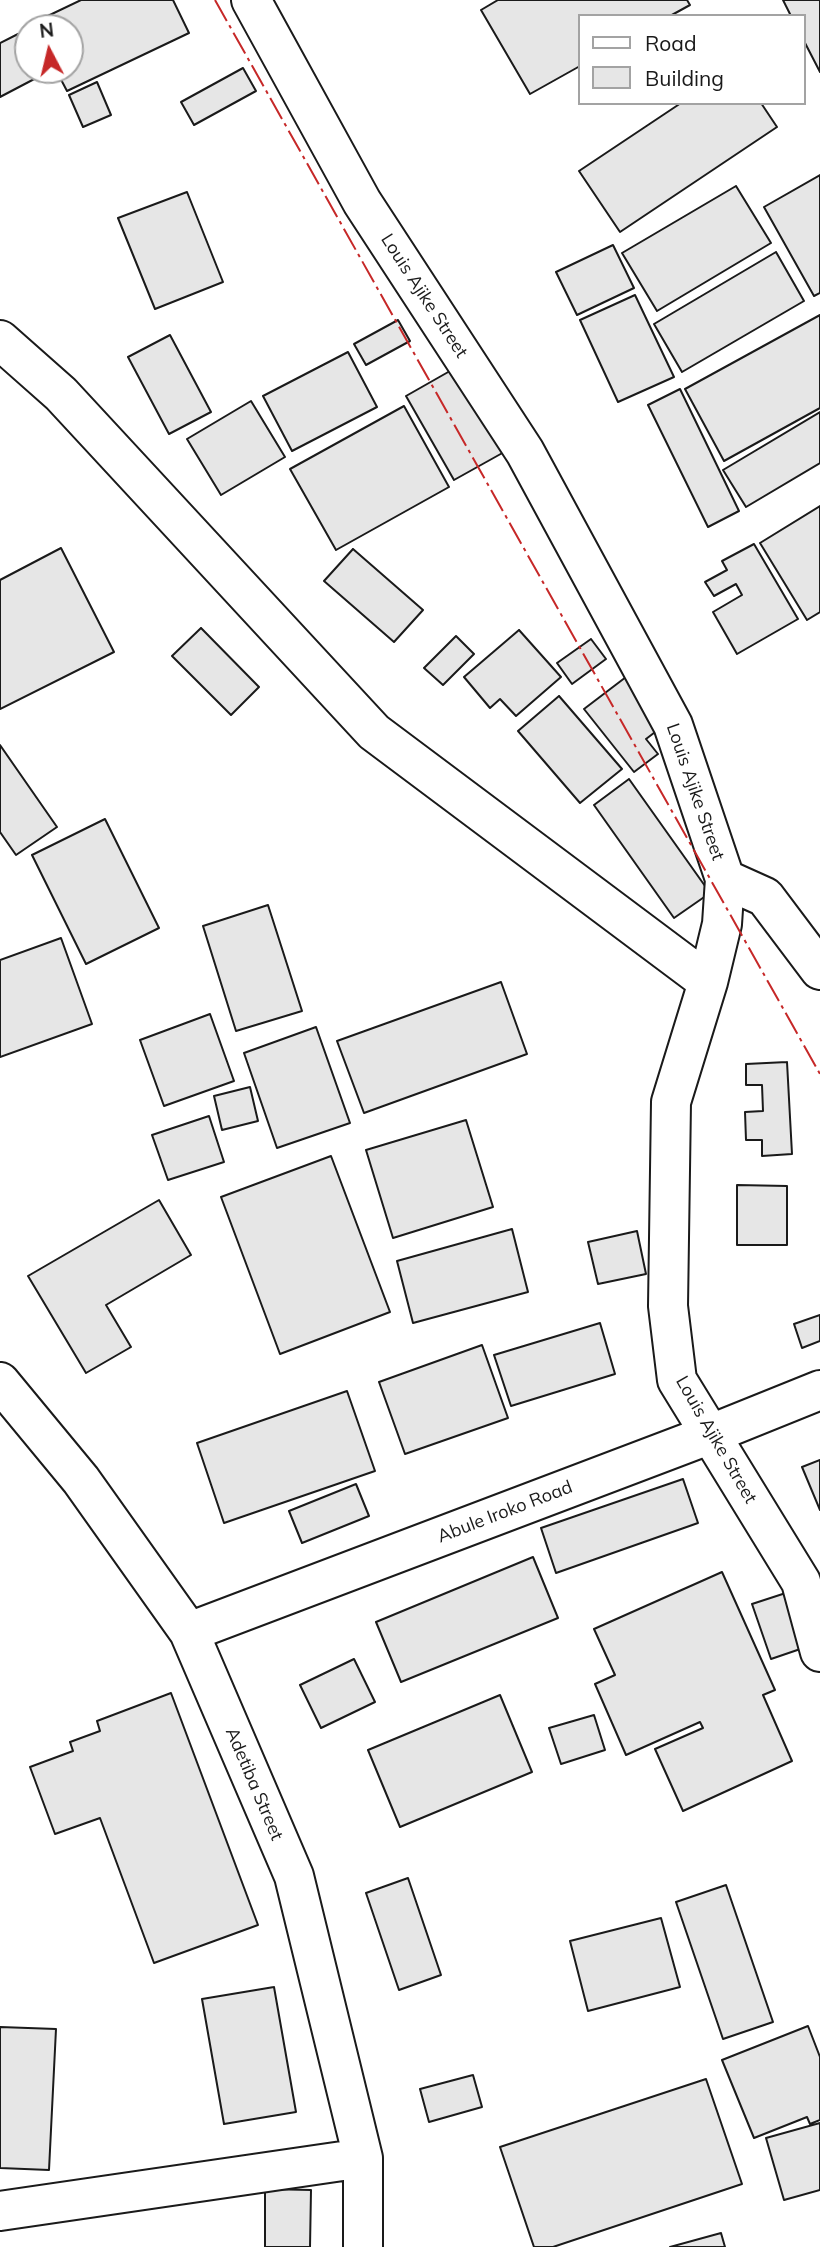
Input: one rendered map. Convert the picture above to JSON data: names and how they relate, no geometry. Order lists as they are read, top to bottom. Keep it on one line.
{"streets":{"street":["Louis Ajike Street","Abule Iroko Road","Adetiba Street"]},"crossings":[["Louis Ajike Street","Abule Iroko Road"],["Abule Iroko Road","Adetiba Street"]],"legend":["Road","Building"],"north":"top"}
